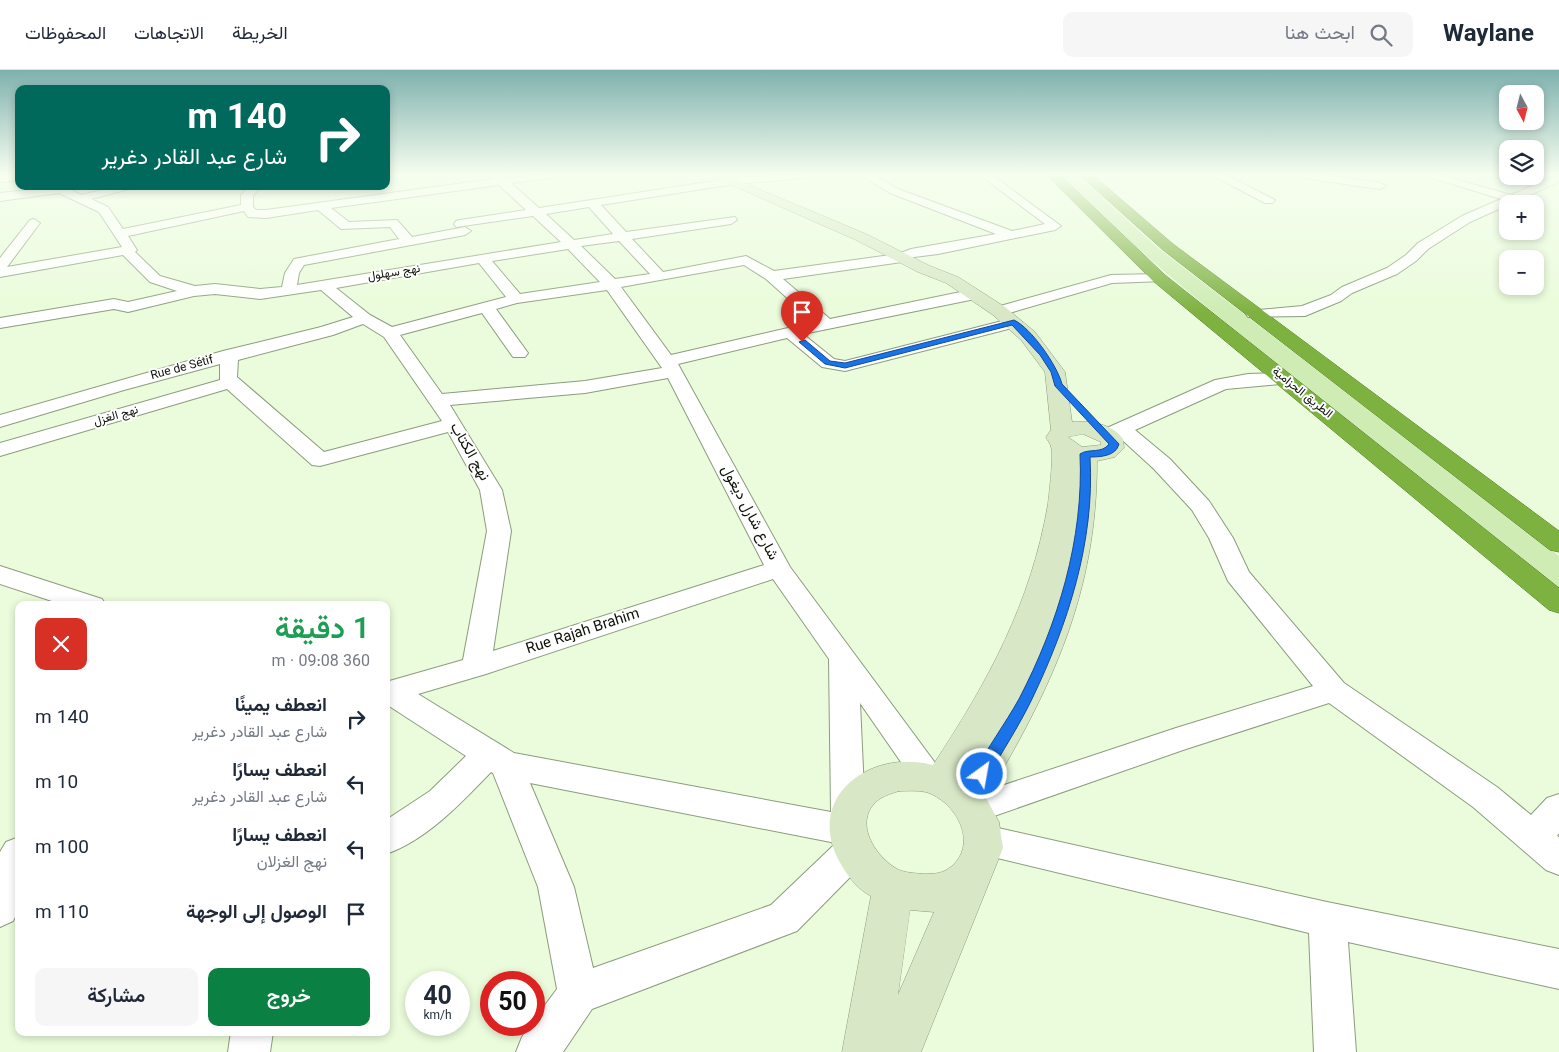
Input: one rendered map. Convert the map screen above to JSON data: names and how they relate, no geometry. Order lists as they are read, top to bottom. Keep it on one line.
{"streets":{"highway":["الطريق الحزامية"],"street":["نهج سهلول","Rue de Sétif","نهج الغزل","نهج الكتاب","شارع شارل ديغول","Rue Rajah Brahim"]},"crossings":[["نهج سهلول","نهج الكتاب"],["نهج سهلول","شارع شارل ديغول"],["Rue de Sétif","نهج الكتاب"],["نهج الكتاب","Rue Rajah Brahim"],["شارع شارل ديغول","Rue Rajah Brahim"]],"north":"bottom","page":{"header":"Waylane","search":"ابحث هنا","nav":["الخريطة","الاتجاهات","المحفوظات"],"map_buttons":["+","−"],"turn":["140 m","شارع عبد القادر دغرير"],"heading":["1 دقيقة","360 m · 09:08"],"list":[{"name":"انعطف يمينًا","note":"شارع عبد القادر دغرير","value":"140 m"},{"name":"انعطف يسارًا","note":"شارع عبد القادر دغرير","value":"10 m"},{"name":"انعطف يسارًا","note":"نهج الغزلان","value":"100 m"},{"name":"الوصول إلى الوجهة","value":"110 m"}],"buttons":["خروج","مشاركة"],"speed":"40 km/h","limit":"50"}}
